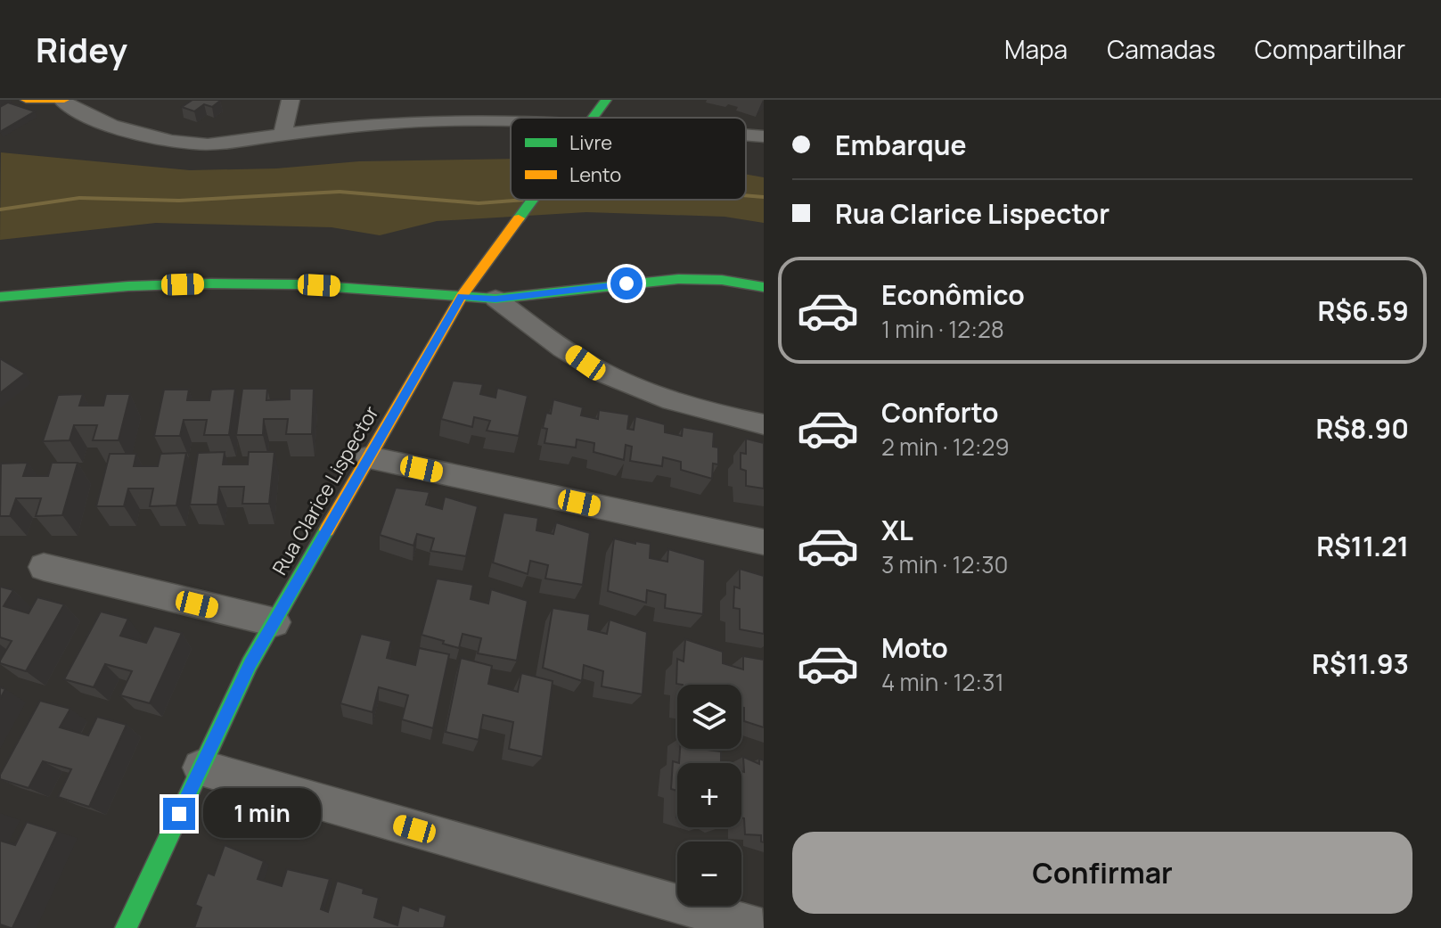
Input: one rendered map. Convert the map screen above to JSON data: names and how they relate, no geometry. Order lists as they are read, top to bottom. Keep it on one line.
{"streets":{"street":["Rua Clarice Lispector"]},"legend":["Livre","Lento"],"page":{"header":"Ridey","nav":["Mapa","Camadas","Compartilhar"],"banner":["Embarque","Rua Clarice Lispector"],"list":[{"name":"Econômico","note":"1 min · 12:28","value":"R$6.59"},{"name":"Conforto","note":"2 min · 12:29","value":"R$8.90"},{"name":"XL","note":"3 min · 12:30","value":"R$11.21"},{"name":"Moto","note":"4 min · 12:31","value":"R$11.93"}],"map_buttons":["+","−"],"bubble":"1 min","buttons":"Confirmar"}}
